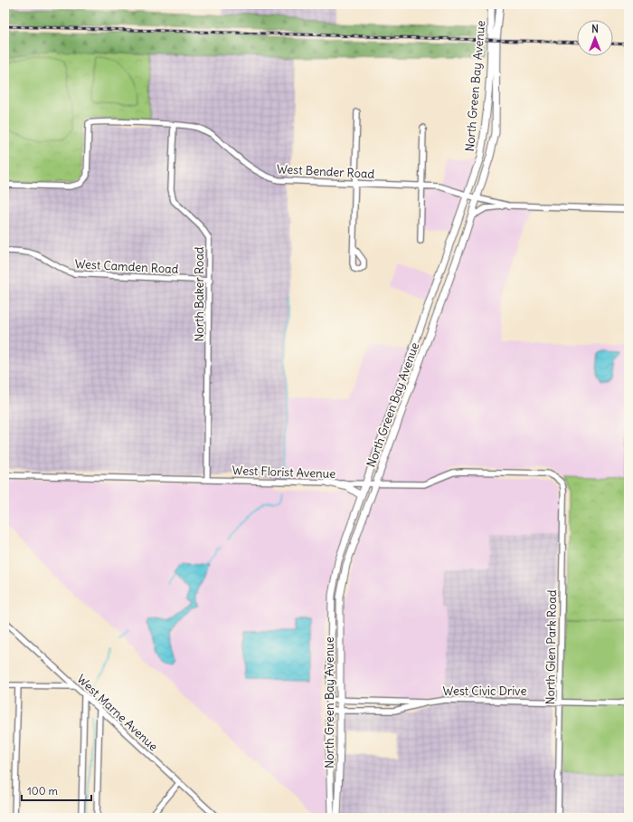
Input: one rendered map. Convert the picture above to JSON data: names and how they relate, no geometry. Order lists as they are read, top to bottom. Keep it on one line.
{"streets":{"main road":["North Green Bay Avenue"],"street":["West Bender Road","West Camden Road","North Baker Road","West Florist Avenue","North Glen Park Road","West Civic Drive","West Marne Avenue"]},"crossings":[["North Green Bay Avenue","West Bender Road"],["North Green Bay Avenue","West Florist Avenue"],["North Green Bay Avenue","West Civic Drive"],["West Bender Road","North Baker Road"],["West Camden Road","North Baker Road"],["North Baker Road","West Florist Avenue"],["West Florist Avenue","North Glen Park Road"],["North Glen Park Road","West Civic Drive"]],"scale_bar":"100 m","north":"top"}
